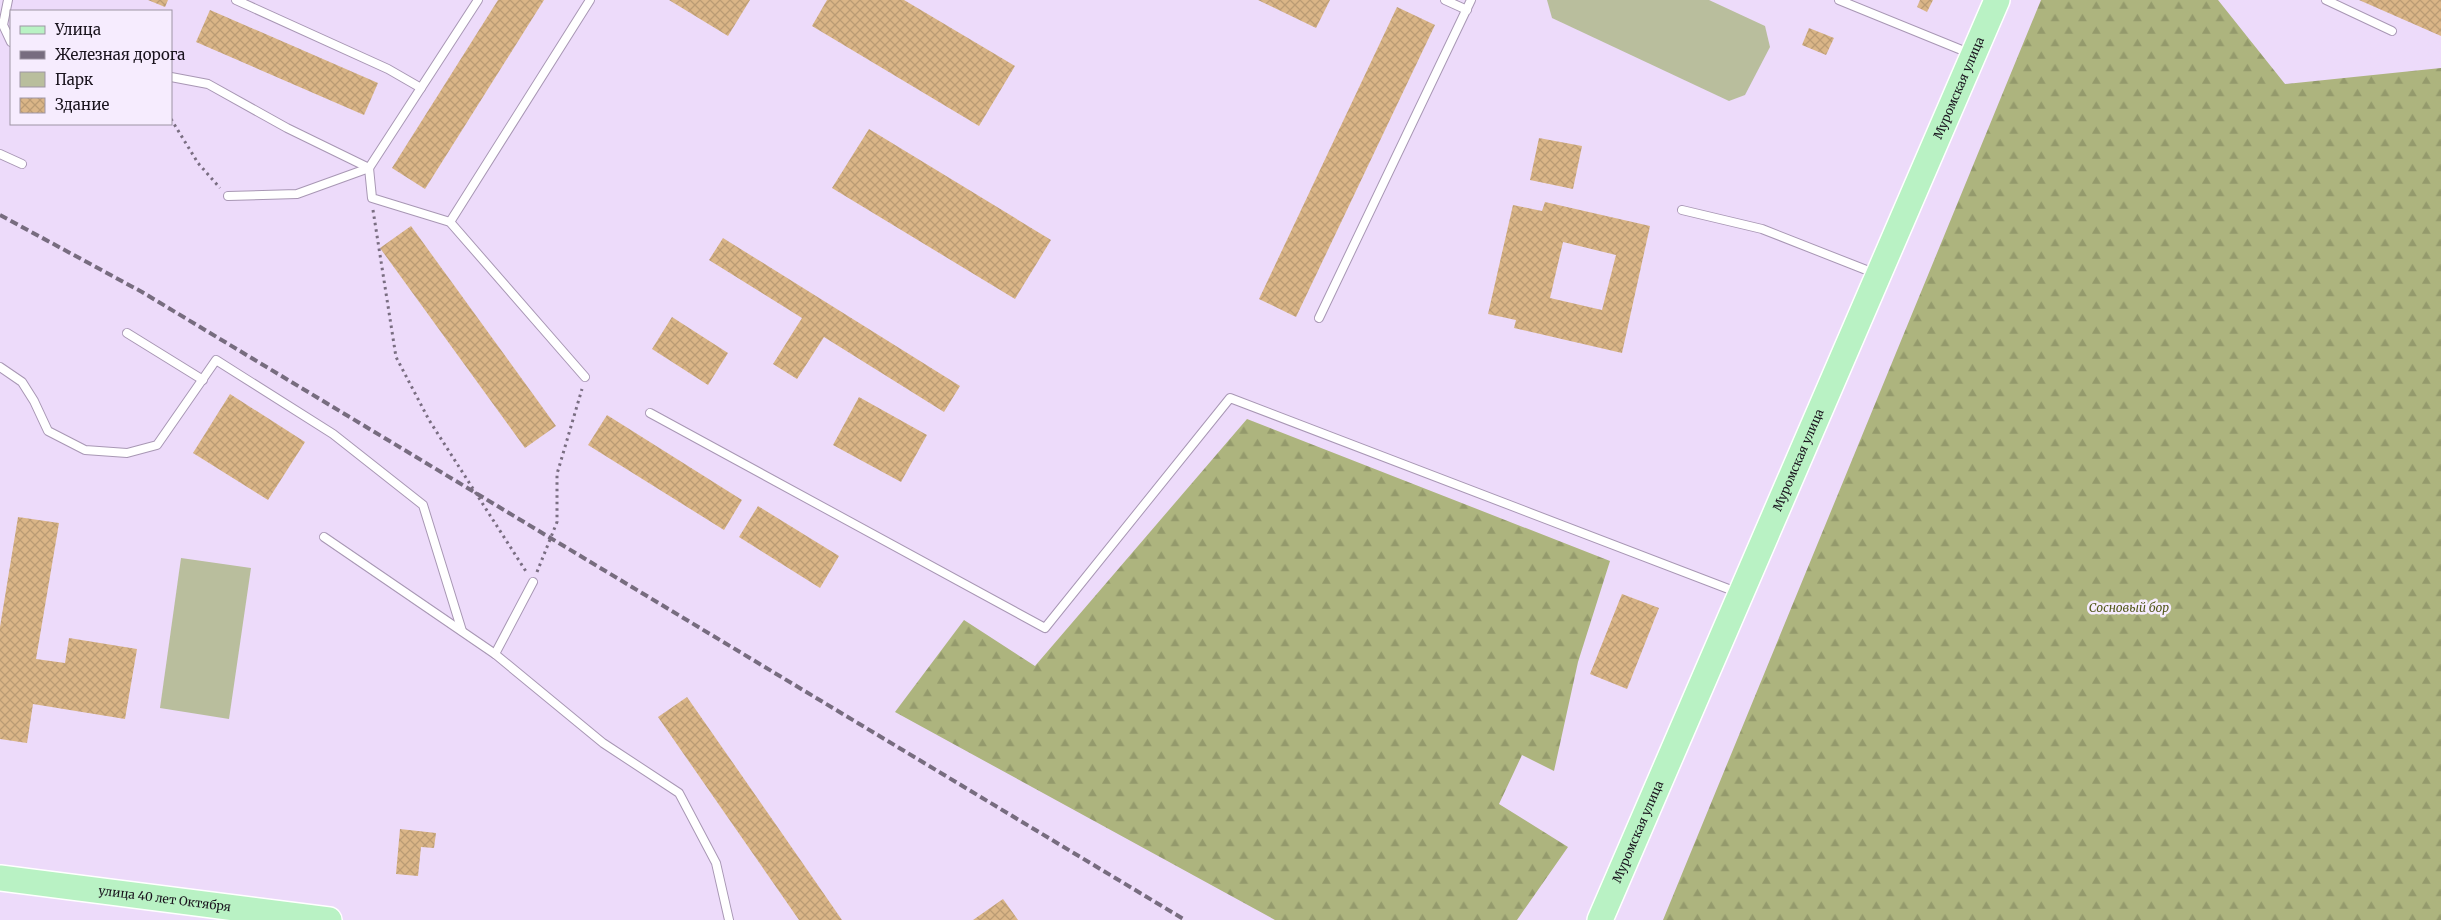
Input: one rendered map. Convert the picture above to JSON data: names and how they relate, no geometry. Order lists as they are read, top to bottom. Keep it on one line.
{"streets":{"main road":["Муромская улица","улица 40 лет Октября"]},"parks":["Сосновый бор"],"legend":["Улица","Железная дорога","Парк","Здание"]}
